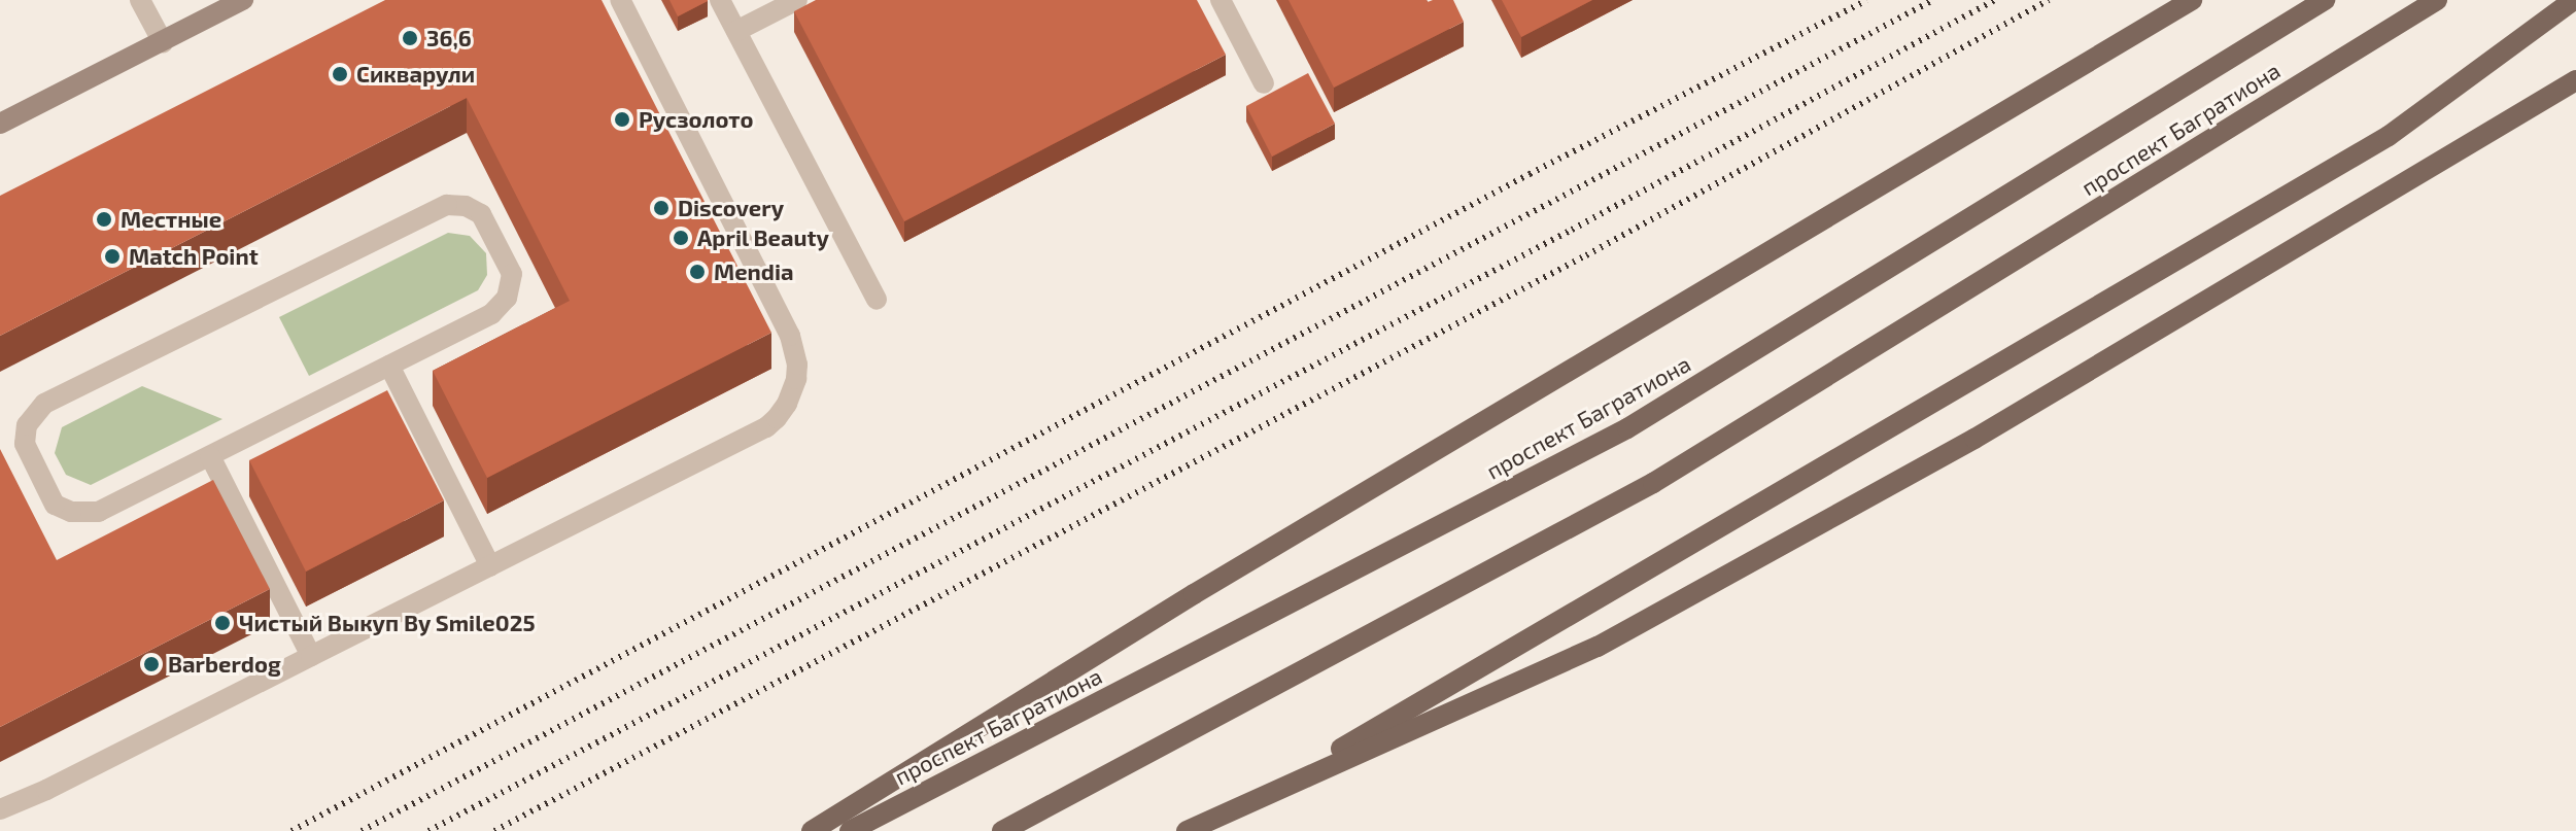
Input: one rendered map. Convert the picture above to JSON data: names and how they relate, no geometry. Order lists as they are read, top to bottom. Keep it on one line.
{"streets":{"main road":["проспект Багратиона"]},"places":["36,6","Сикварули","Русзолото","Discovery","Местные","April Beauty","Match Point","Mendia","Чистый Выкуп By Smile025","Barberdog"]}
